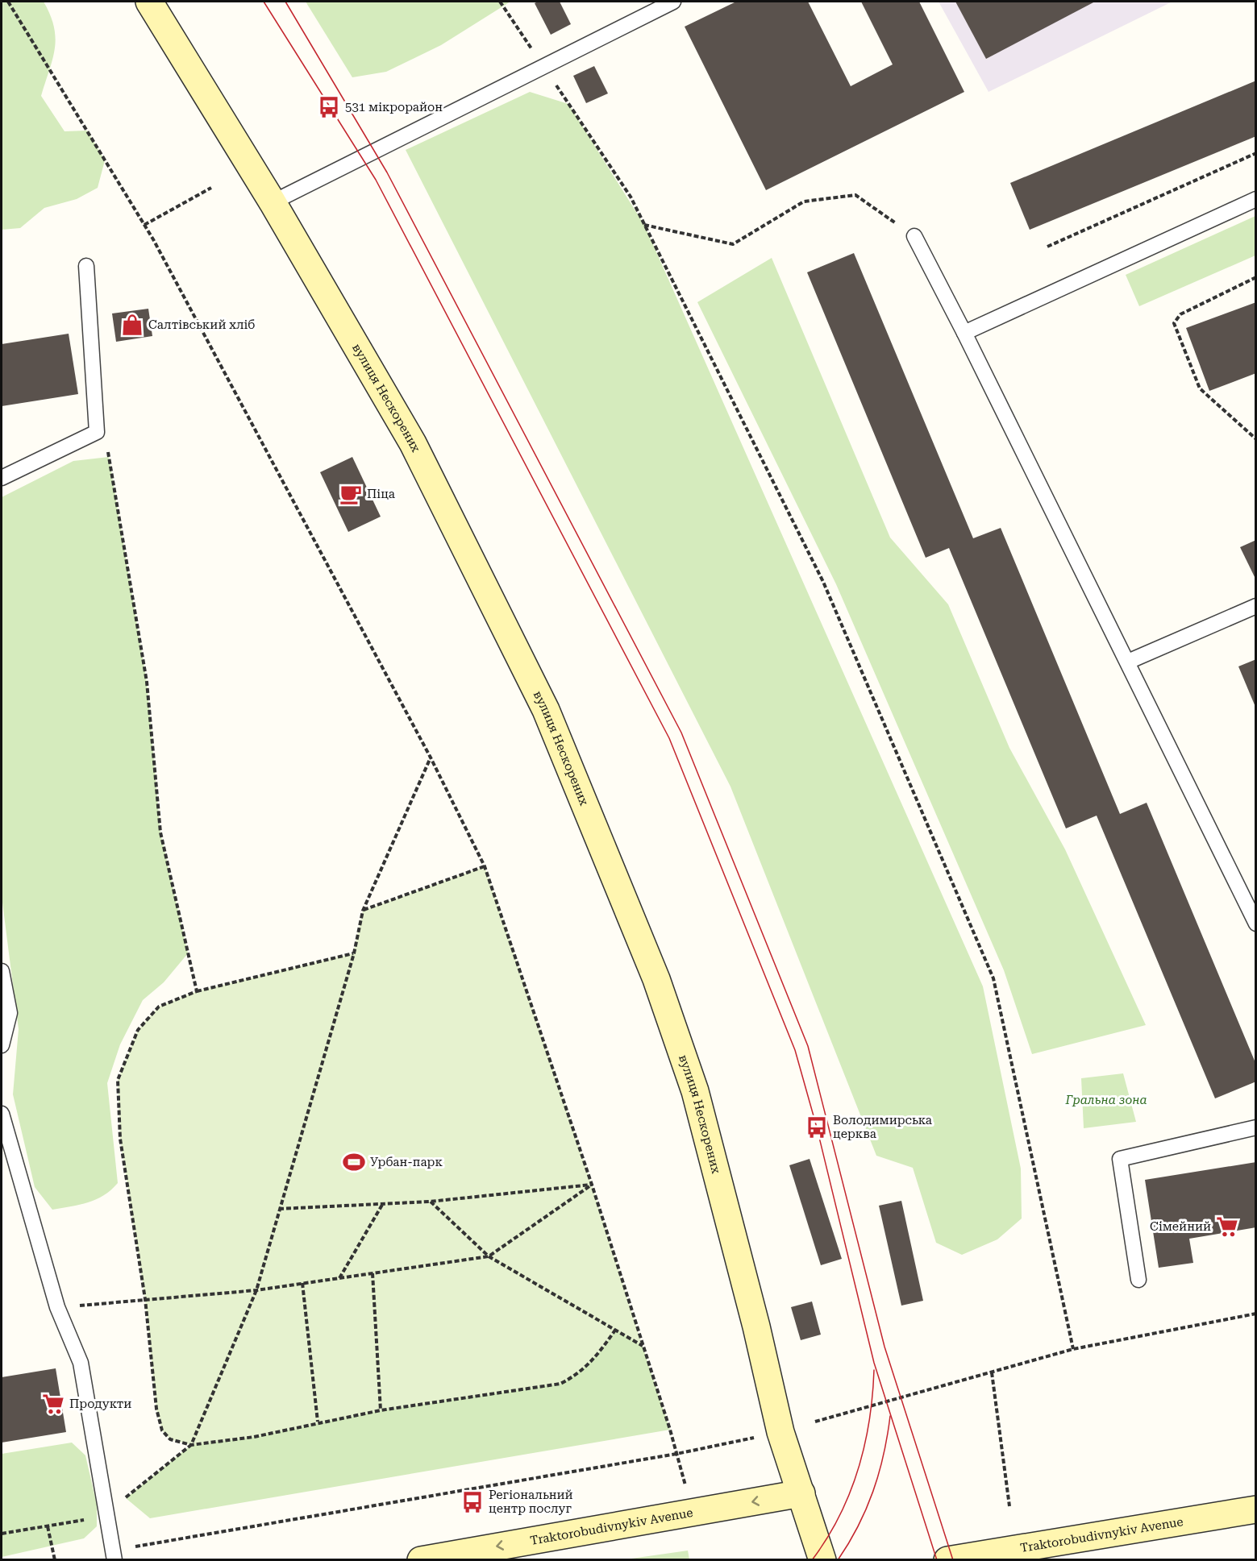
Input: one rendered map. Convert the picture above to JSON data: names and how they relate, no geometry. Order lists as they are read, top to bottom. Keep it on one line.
{"streets":{"main road":["вулиця Нескорених","Traktorobudivnykiv Avenue"]},"crossings":[["вулиця Нескорених","Traktorobudivnykiv Avenue"]],"one_way":["Traktorobudivnykiv Avenue"],"parks":["Гральна зона"],"places":{"bus stop":["531 мікрорайон","Володимирська церква","Регіональний центр послуг"],"shop":["Салтівський хліб"],"cafe":["Піца"],"sports":["Урбан-парк"],"supermarket":["Сімейний","Продукти"]}}
